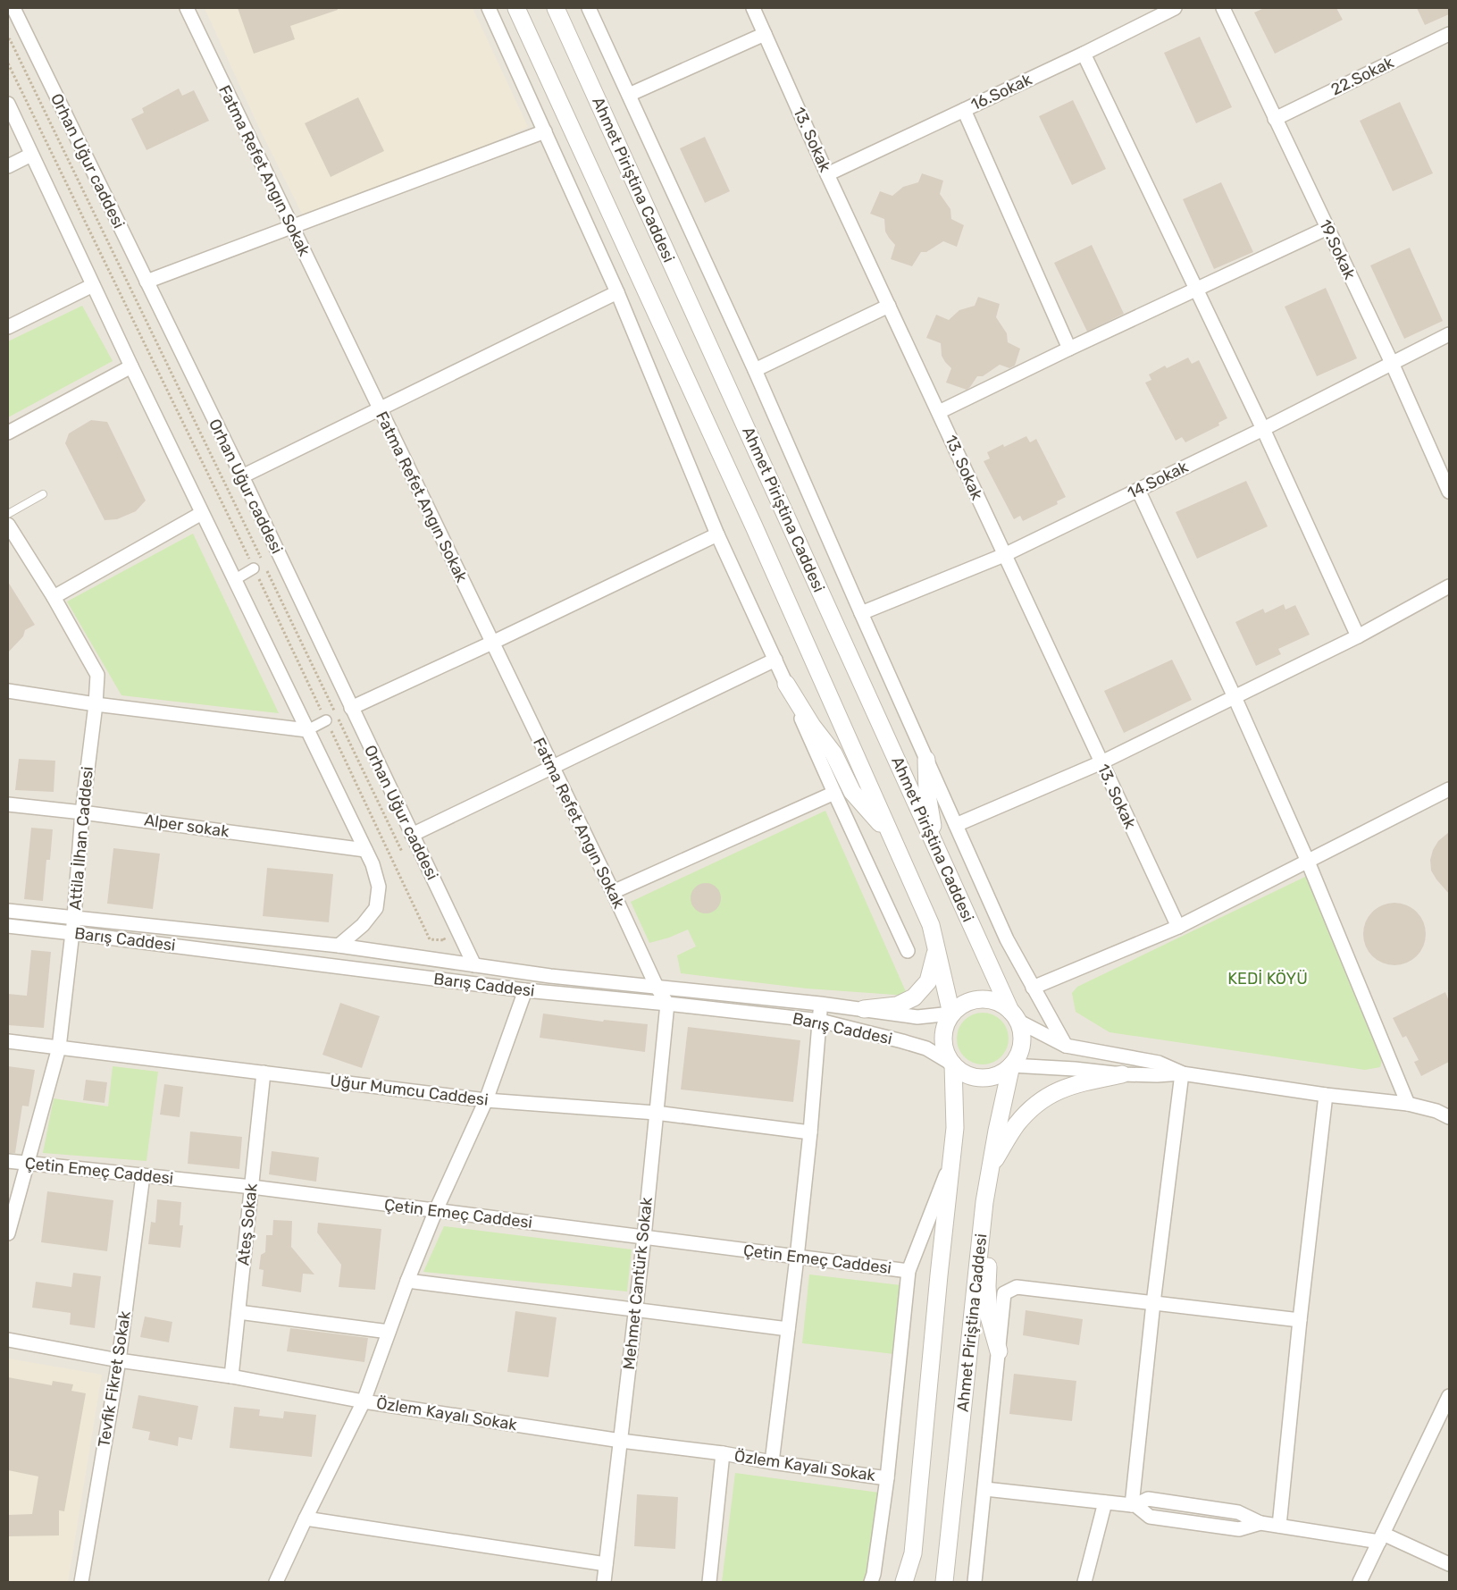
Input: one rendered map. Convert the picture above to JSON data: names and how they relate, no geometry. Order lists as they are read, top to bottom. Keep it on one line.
{"streets":{"street":["22.Sokak","16.Sokak","13. Sokak","Orhan Uğur caddesi","Fatma Refet Angın Sokak","Ahmet Piriştina Caddesi","19.Sokak","14.Sokak","Alper sokak","Attila İlhan Caddesi","Barış Caddesi","Uğur Mumcu Caddesi","Çetin Emeç Caddesi","Ateş Sokak","Mehmet Cantürk Sokak","Tevfik Fikret Sokak","Özlem Kayalı Sokak"]},"crossings":[["22.Sokak","19.Sokak"],["16.Sokak","13. Sokak"],["13. Sokak","14.Sokak"],["Orhan Uğur caddesi","Barış Caddesi"],["Fatma Refet Angın Sokak","Barış Caddesi"],["Ahmet Piriştina Caddesi","Barış Caddesi"],["19.Sokak","14.Sokak"],["Alper sokak","Attila İlhan Caddesi"],["Attila İlhan Caddesi","Barış Caddesi"],["Attila İlhan Caddesi","Uğur Mumcu Caddesi"],["Attila İlhan Caddesi","Çetin Emeç Caddesi"],["Barış Caddesi","Mehmet Cantürk Sokak"],["Uğur Mumcu Caddesi","Ateş Sokak"],["Uğur Mumcu Caddesi","Mehmet Cantürk Sokak"],["Çetin Emeç Caddesi","Ateş Sokak"],["Çetin Emeç Caddesi","Mehmet Cantürk Sokak"],["Çetin Emeç Caddesi","Tevfik Fikret Sokak"],["Ateş Sokak","Özlem Kayalı Sokak"],["Mehmet Cantürk Sokak","Özlem Kayalı Sokak"],["Tevfik Fikret Sokak","Özlem Kayalı Sokak"]],"parks":["KEDİ KÖYÜ"]}
